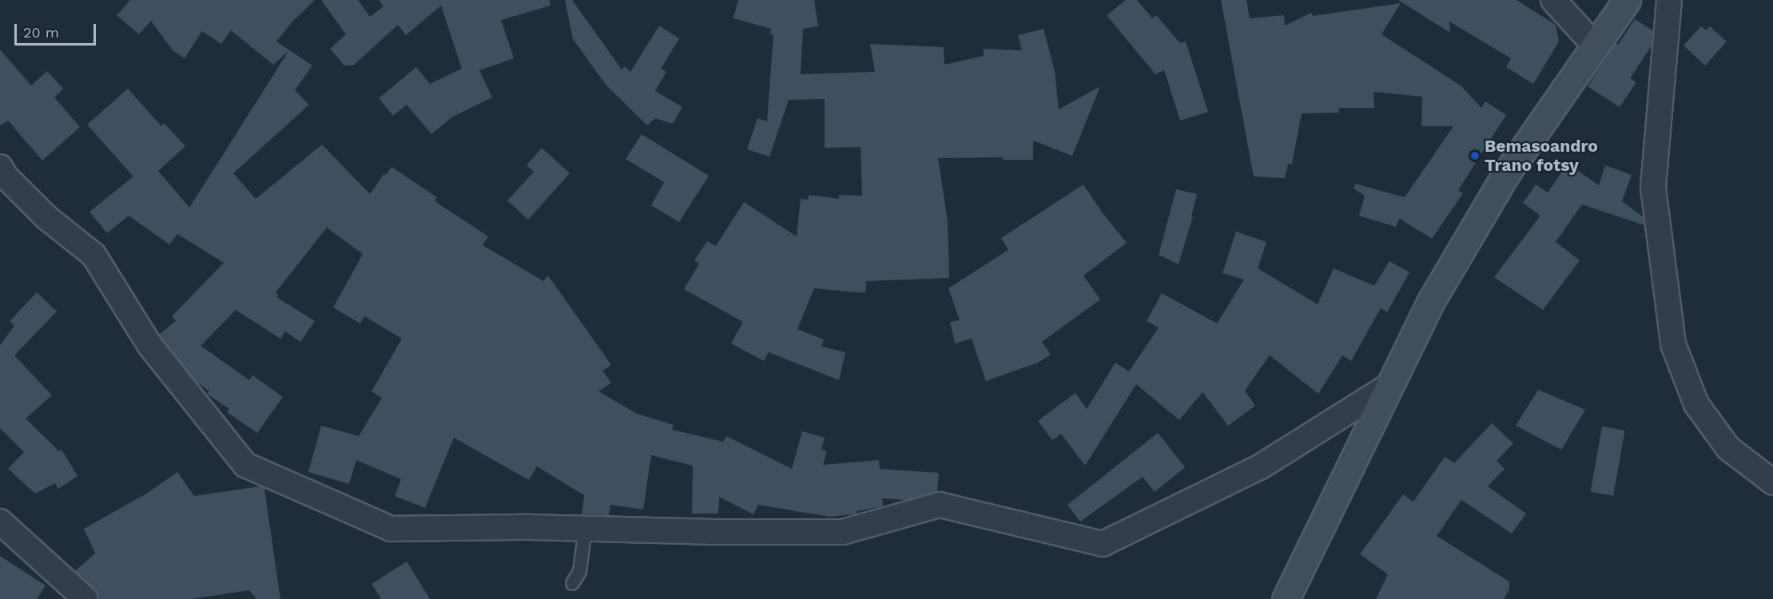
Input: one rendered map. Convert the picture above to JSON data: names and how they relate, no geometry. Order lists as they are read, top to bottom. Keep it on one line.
{"places":["Bemasoandro Trano fotsy"],"scale_bar":"20 m"}
